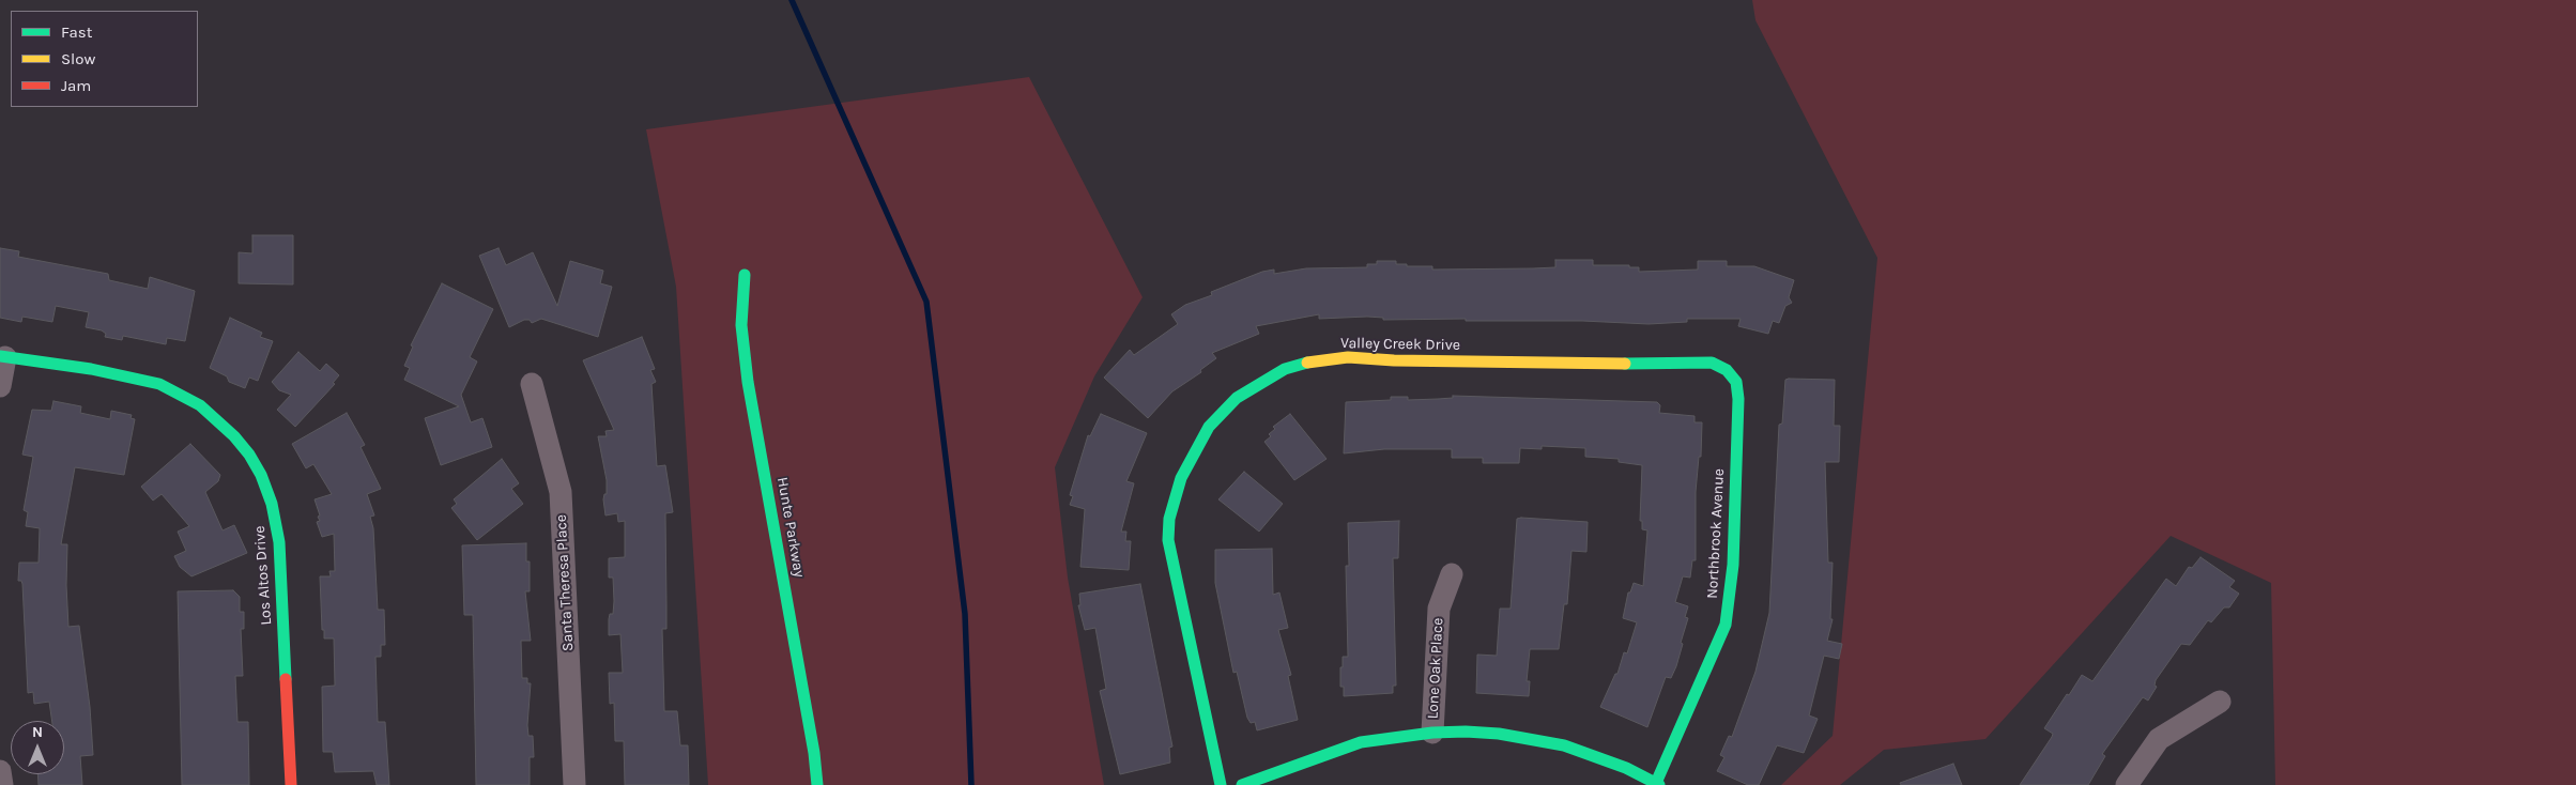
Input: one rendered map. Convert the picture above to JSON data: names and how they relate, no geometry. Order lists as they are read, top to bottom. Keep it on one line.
{"streets":{"street":["Valley Creek Drive","Hunte Parkway","Northbrook Avenue","Los Altos Drive","Santa Theresa Place","Lone Oak Place"]},"crossings":[["Valley Creek Drive","Northbrook Avenue"]],"legend":["Fast","Slow","Jam"],"north":"top"}
